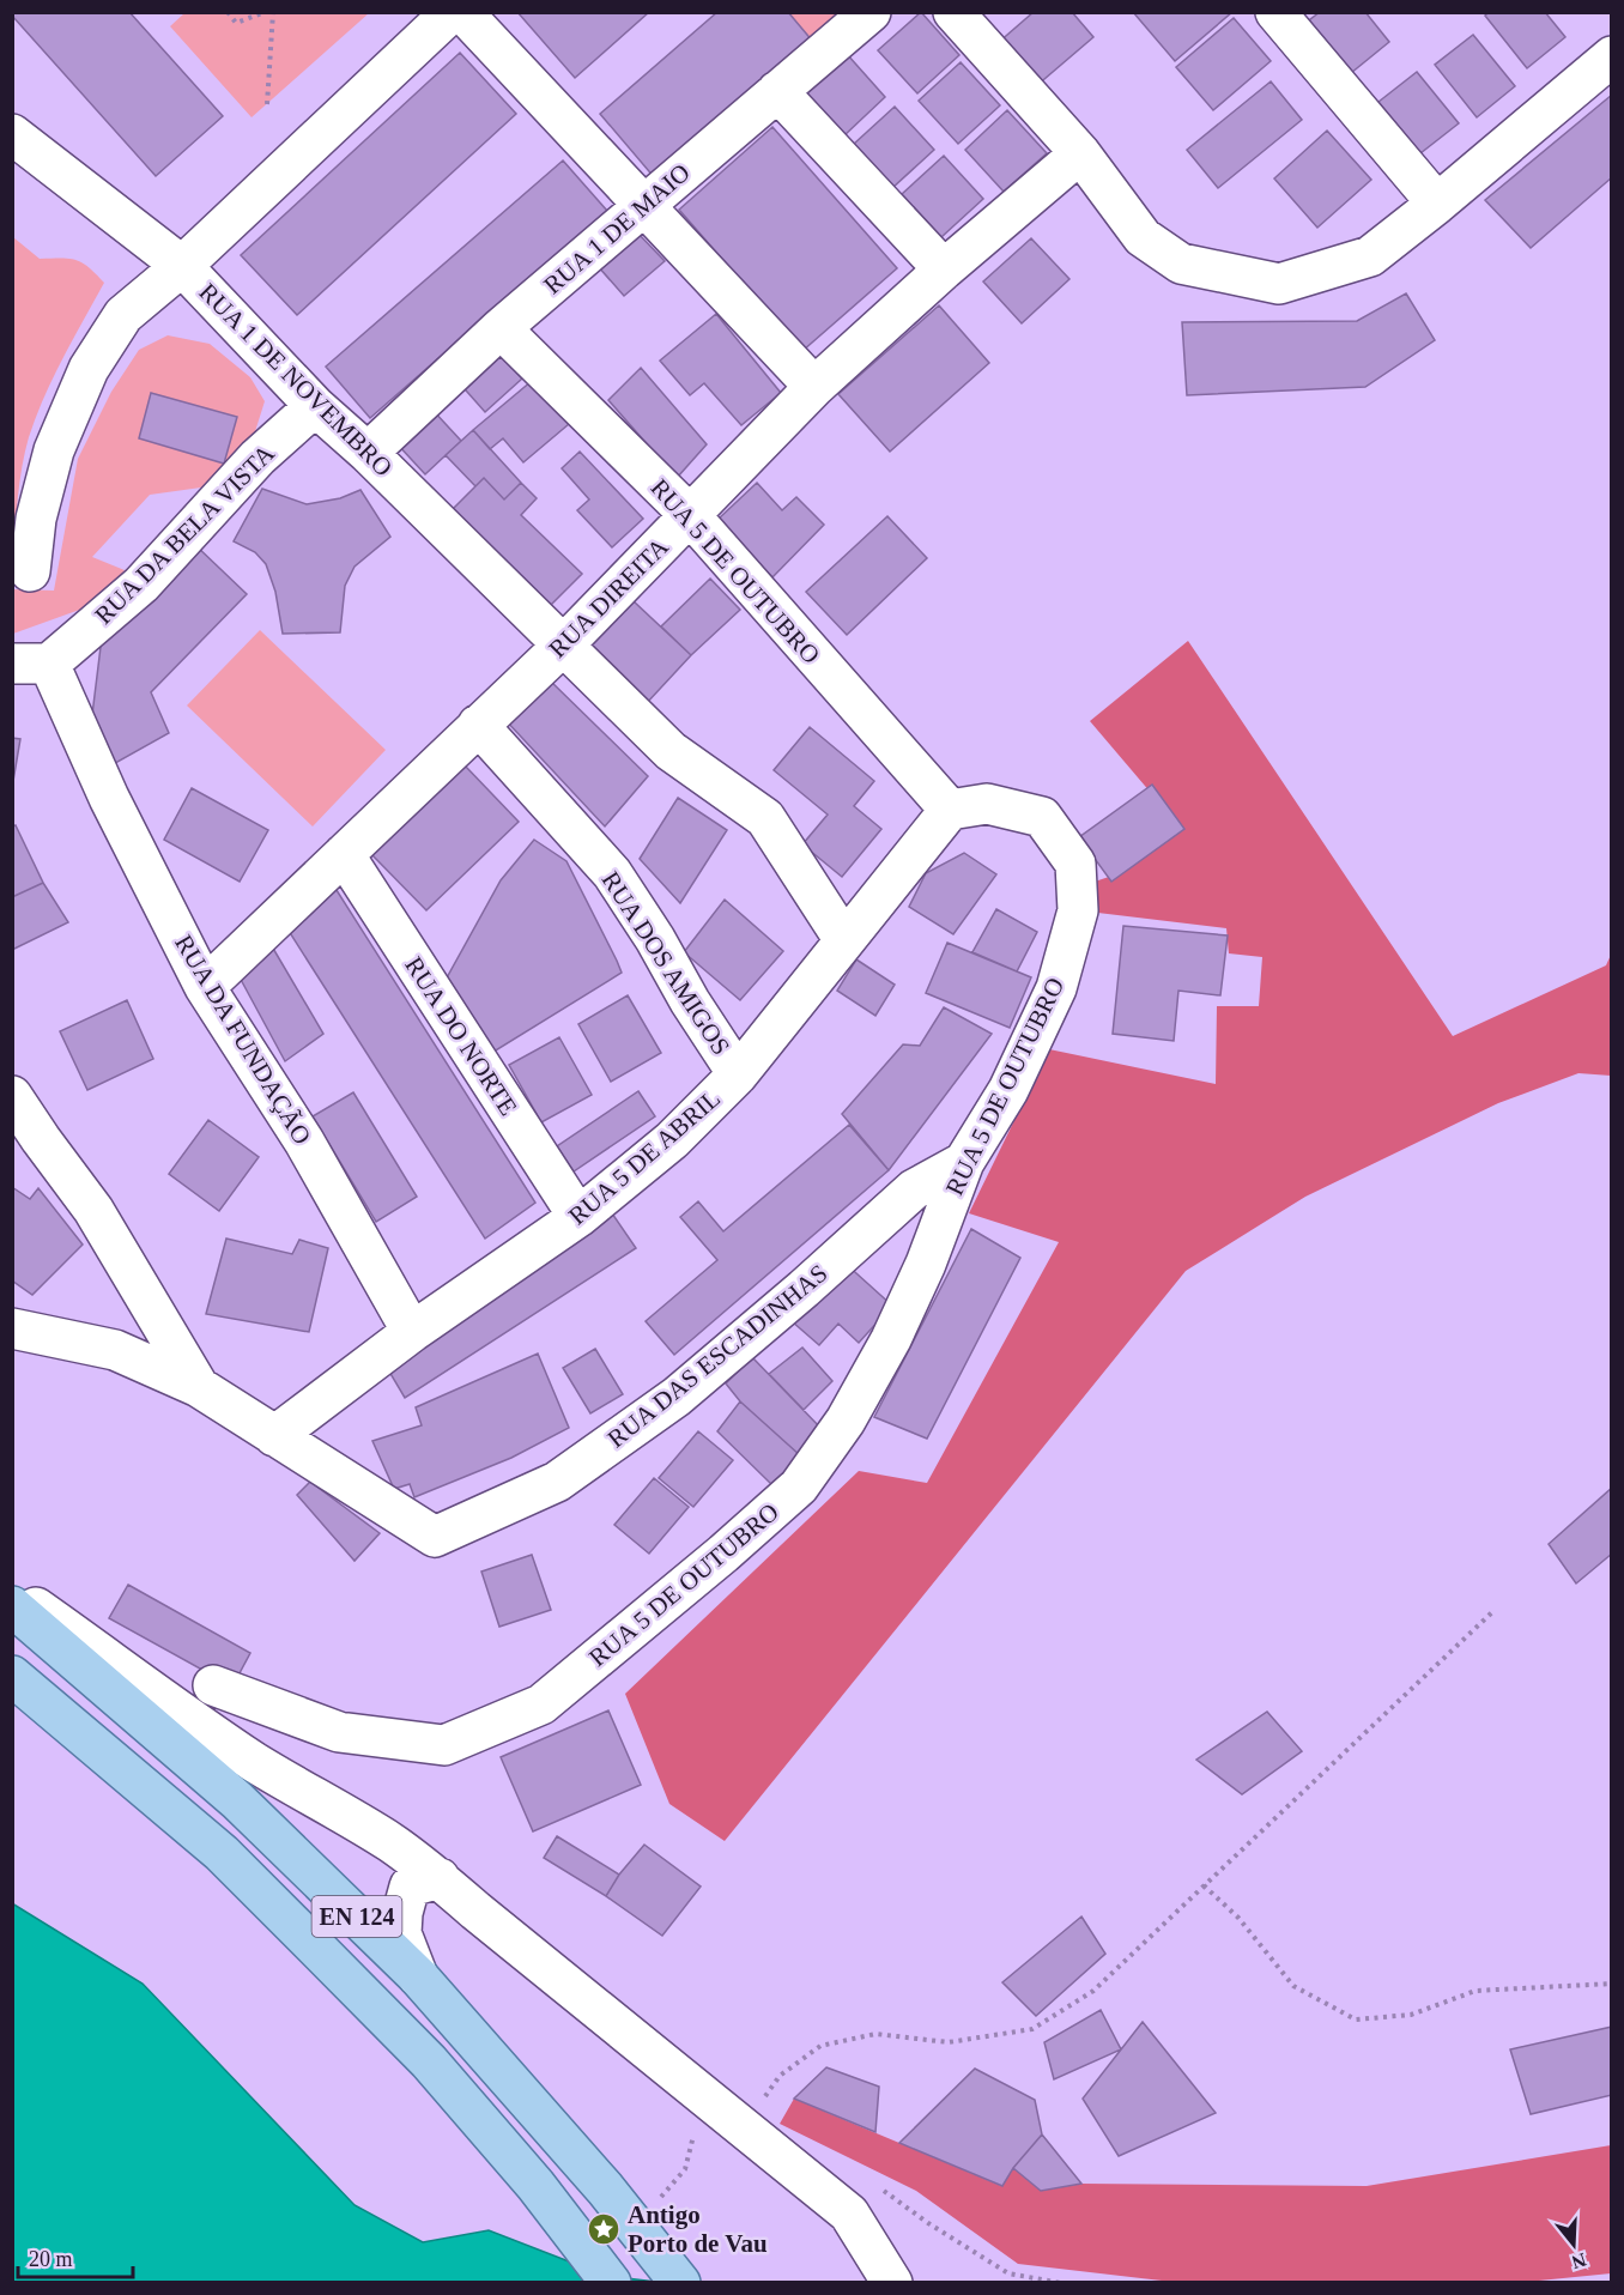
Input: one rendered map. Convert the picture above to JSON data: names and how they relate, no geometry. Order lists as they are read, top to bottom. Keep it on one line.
{"streets":{"main road":["EN 124"],"street":["RUA 1 DE MAIO","RUA 1 DE NOVEMBRO","RUA DA BELA VISTA","RUA 5 DE OUTUBRO","RUA DIREITA","RUA DOS AMIGOS","RUA DO NORTE","RUA DA FUNDAÇÃO","RUA 5 DE ABRIL","RUA DAS ESCADINHAS"]},"crossings":[["RUA 1 DE MAIO","RUA 1 DE NOVEMBRO"],["RUA 1 DE MAIO","RUA 5 DE OUTUBRO"],["RUA 1 DE NOVEMBRO","RUA DA BELA VISTA"],["RUA 1 DE NOVEMBRO","RUA DIREITA"],["RUA 1 DE NOVEMBRO","RUA 5 DE ABRIL"],["RUA DA BELA VISTA","RUA DA FUNDAÇÃO"],["RUA 5 DE OUTUBRO","RUA DIREITA"],["RUA 5 DE OUTUBRO","RUA 5 DE ABRIL"],["RUA 5 DE OUTUBRO","RUA DAS ESCADINHAS"],["RUA DIREITA","RUA DOS AMIGOS"],["RUA DIREITA","RUA DO NORTE"],["RUA DIREITA","RUA DA FUNDAÇÃO"],["RUA DOS AMIGOS","RUA 5 DE ABRIL"],["RUA DO NORTE","RUA 5 DE ABRIL"],["RUA DA FUNDAÇÃO","RUA 5 DE ABRIL"],["RUA 5 DE ABRIL","RUA DAS ESCADINHAS"]],"places":{"place":["Antigo Porto de Vau"]},"scale_bar":"20 m","north":"bottom"}
